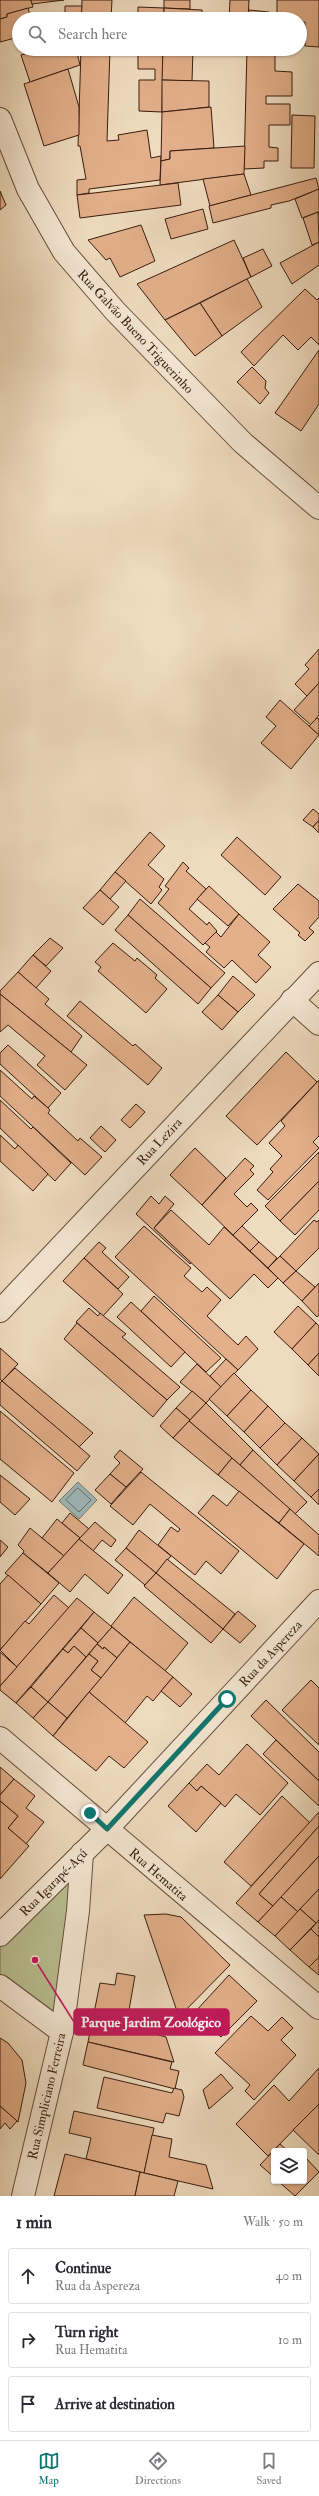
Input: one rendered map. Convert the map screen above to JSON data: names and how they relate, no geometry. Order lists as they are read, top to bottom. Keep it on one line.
{"streets":{"street":["Rua Galvão Bueno Triguerinho","Rua Lezira","Rua da Aspereza","Rua Hematita","Rua Igarapé-Açú","Rua Simpliciano Ferreira"]},"crossings":[["Rua da Aspereza","Rua Hematita"],["Rua da Aspereza","Rua Igarapé-Açú"],["Rua Hematita","Rua Igarapé-Açú"],["Rua Igarapé-Açú","Rua Simpliciano Ferreira"]],"places":["Parque Jardim Zoológico"],"page":{"search":"Search here","heading":["1 min","Walk · 50 m"],"list":[["Continue","Rua da Aspereza","40 m"],["Turn right","Rua Hematita","10 m"],"Arrive at destination"],"nav":["Map","Directions","Saved"]}}
